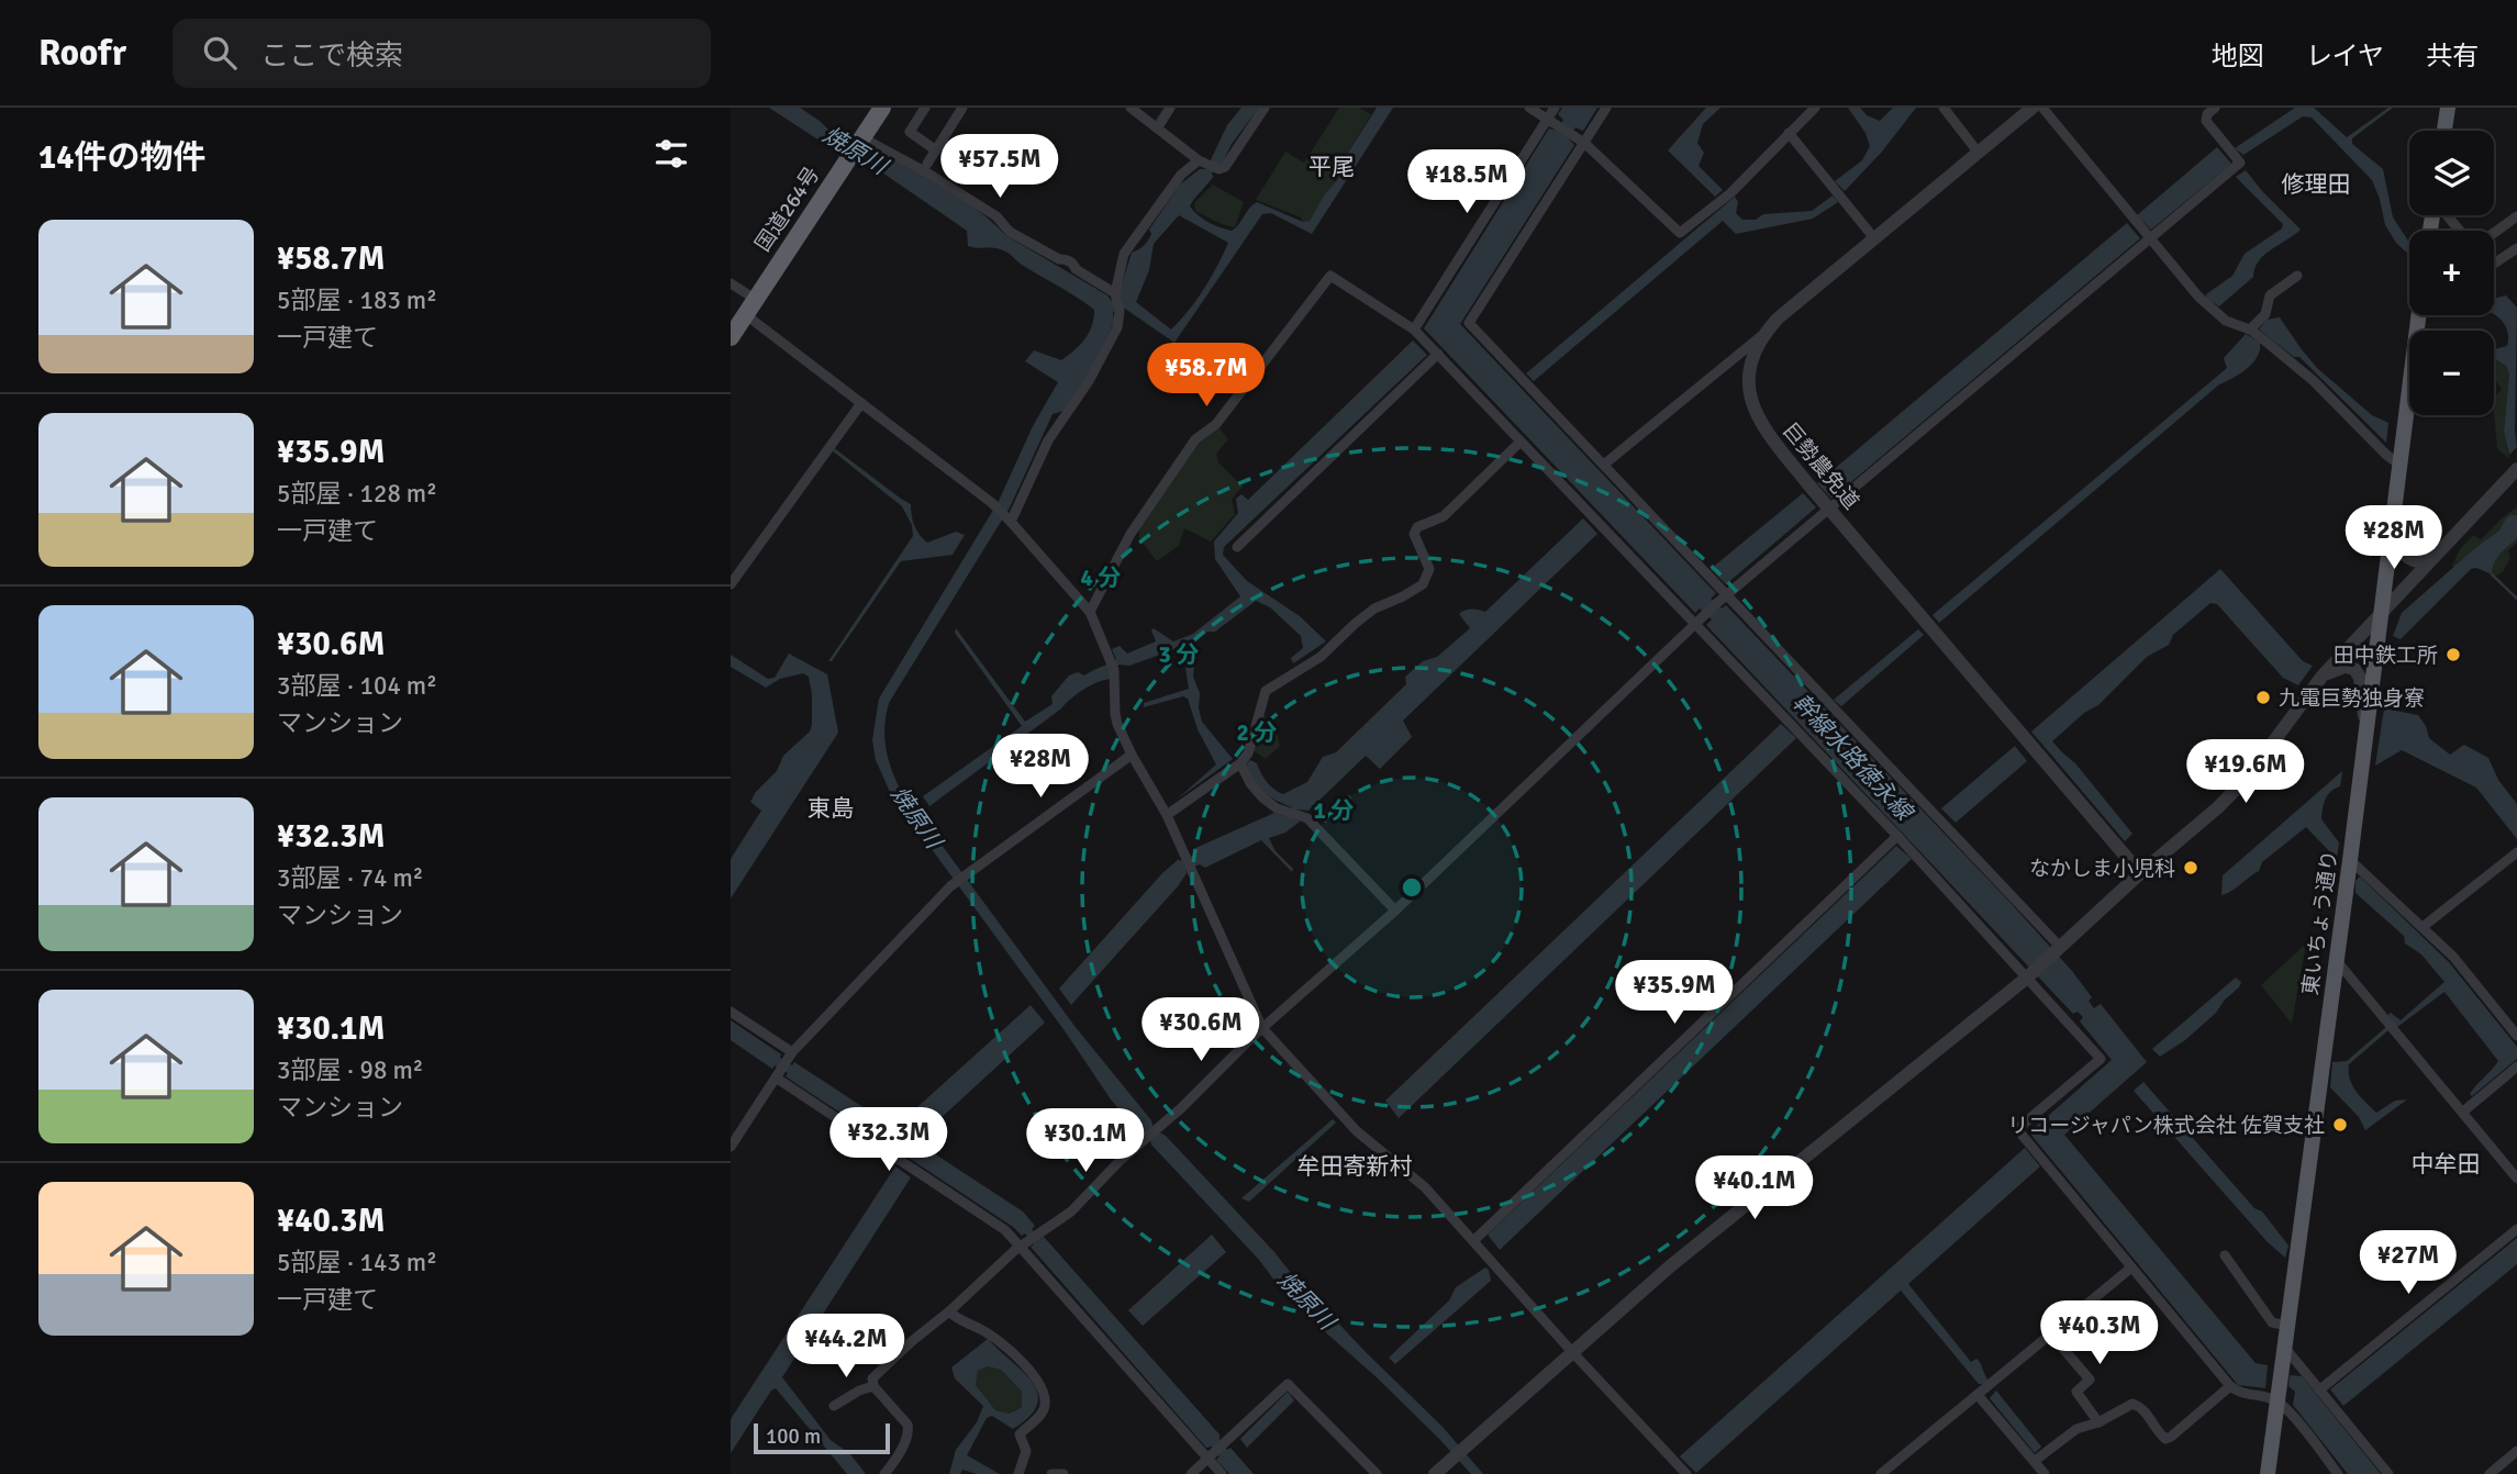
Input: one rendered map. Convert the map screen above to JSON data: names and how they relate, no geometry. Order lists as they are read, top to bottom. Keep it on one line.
{"streets":{"highway":["国道264号"],"main road":["東いちょう通り"],"street":["巨勢農免道"]},"districts":["平尾","修理田","東島","中牟田","牟田寄新村"],"water":["焼原川","幹線水路徳永線"],"places":["田中鉄工所","九電巨勢独身寮","なかしま小児科","リコージャパン株式会社 佐賀支社"],"scale_bar":"100 m","page":{"header":"Roofr","search":"ここで検索","nav":["地図","レイヤ","共有"],"heading":"14件の物件","map_buttons":["+","−"],"price":["¥57.5M","¥18.5M","¥58.7M","¥28M","¥28M","¥19.6M","¥35.9M","¥30.6M","¥32.3M","¥30.1M","¥40.1M","¥27M","¥40.3M","¥44.2M"],"list":[{"name":"¥58.7M","note":"5部屋 · 183 m² · 一戸建て"},{"name":"¥35.9M","note":"5部屋 · 128 m² · 一戸建て"},{"name":"¥30.6M","note":"3部屋 · 104 m² · マンション"},{"name":"¥32.3M","note":"3部屋 · 74 m² · マンション"},{"name":"¥30.1M","note":"3部屋 · 98 m² · マンション"},{"name":"¥40.3M","note":"5部屋 · 143 m² · 一戸建て"}],"scale":"100 m"},"rings":["4 分","3 分","2 分","1 分"]}
